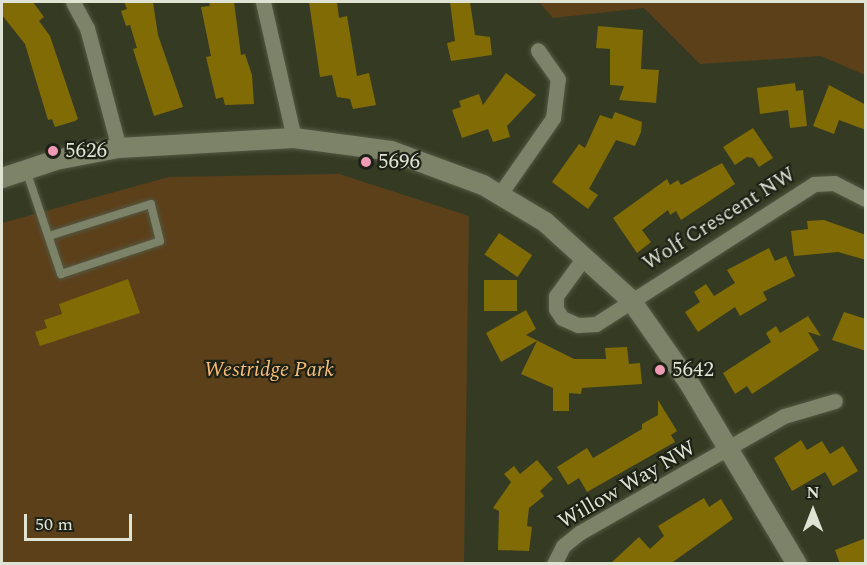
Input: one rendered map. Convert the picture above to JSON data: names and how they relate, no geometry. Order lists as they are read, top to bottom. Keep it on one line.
{"streets":{"street":["Wolf Crescent NW","Willow Way NW"]},"parks":["Westridge Park"],"places":["5626","5696","5642"],"scale_bar":"50 m","north":"top"}
